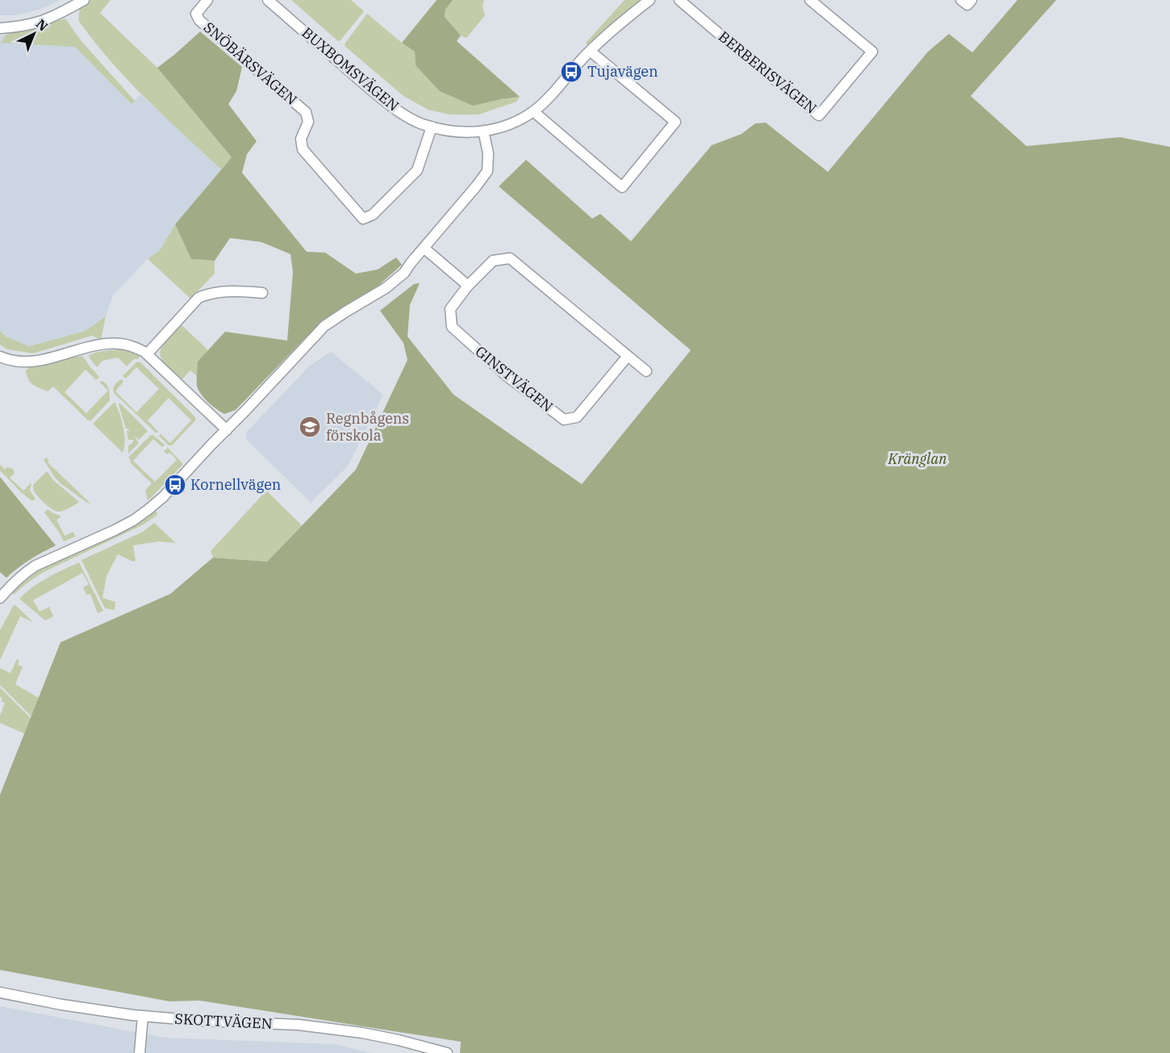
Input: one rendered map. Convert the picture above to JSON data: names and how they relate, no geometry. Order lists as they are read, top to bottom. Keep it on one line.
{"streets":{"street":["SNÖBÄRSVÄGEN","BUXBOMSVÄGEN","BERBERISVÄGEN","GINSTVÄGEN","SKOTTVÄGEN"]},"crossings":[["SNÖBÄRSVÄGEN","BUXBOMSVÄGEN"]],"parks":["Kränglan"],"places":{"bus stop":["Tujavägen","Kornellvägen"],"school or university":["Regnbågens förskola"]},"north":"top right"}
